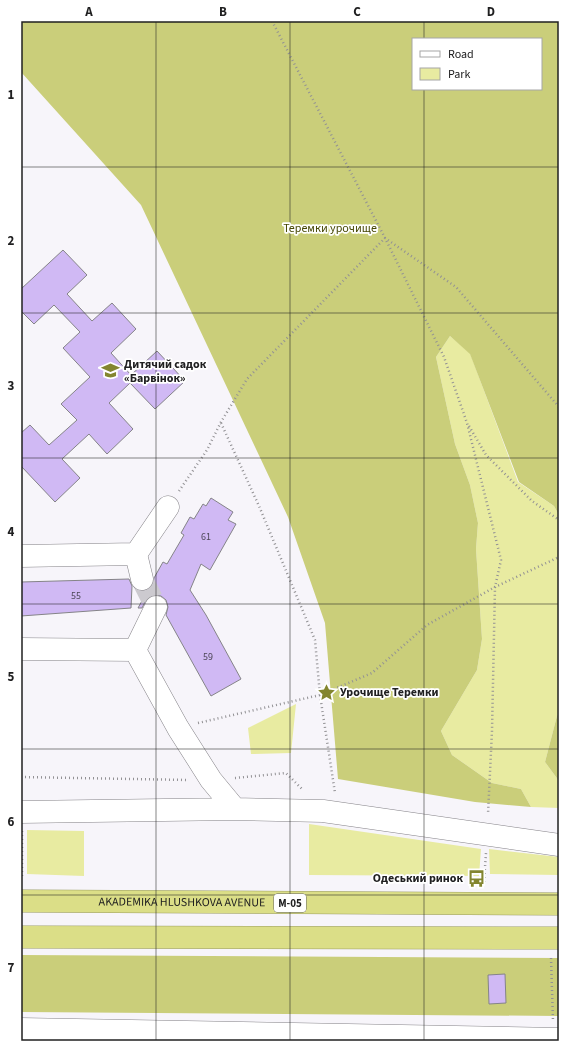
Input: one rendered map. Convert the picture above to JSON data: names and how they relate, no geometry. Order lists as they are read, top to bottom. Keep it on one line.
{"streets":{"highway":["AKADEMIKA HLUSHKOVA AVENUE","М-05"]},"parks":["Теремки урочище"],"places":{"school or university":["Дитячий садок «Барвінок»"],"place":["Урочище Теремки"],"bus stop":["Одеський ринок"]},"house_numbers":["61","55","59"],"legend":["Road","Park"],"grid":{"columns":["A","B","C","D"],"rows":["1","2","3","4","5","6","7"]}}
